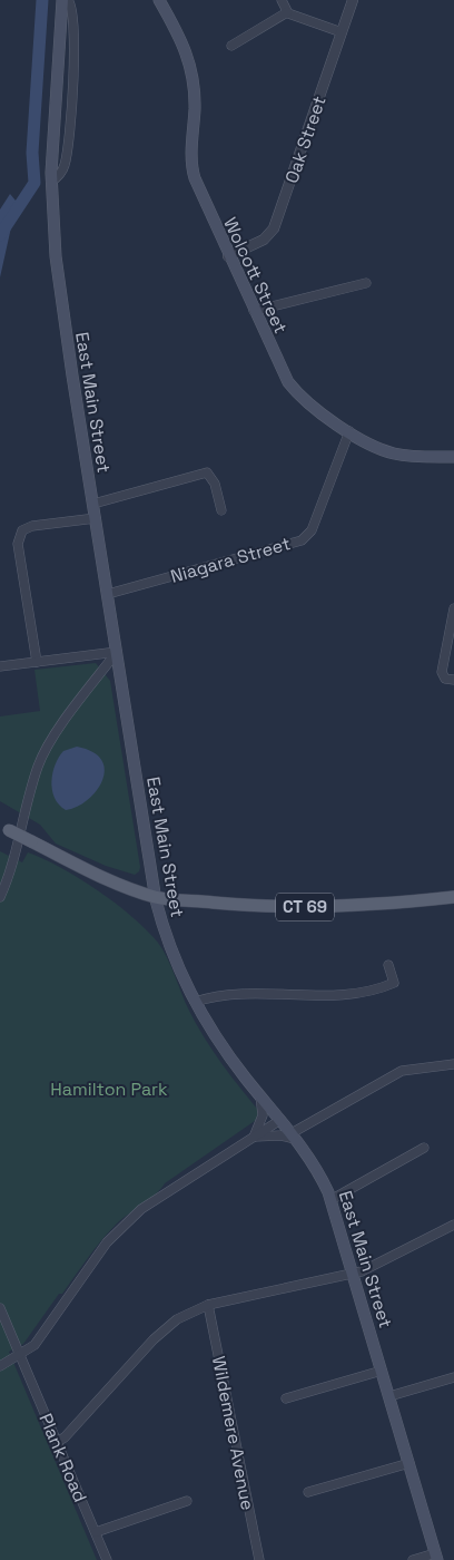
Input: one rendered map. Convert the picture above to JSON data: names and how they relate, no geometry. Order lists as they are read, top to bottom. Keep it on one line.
{"streets":{"main road":["Wolcott Street","East Main Street","CT 69"],"street":["Oak Street","Niagara Street","Wildemere Avenue","Plank Road"]},"crossings":[["Oak Street","Wolcott Street"],["Wolcott Street","Niagara Street"],["East Main Street","Niagara Street"],["East Main Street","CT 69"]],"parks":["Hamilton Park"]}
